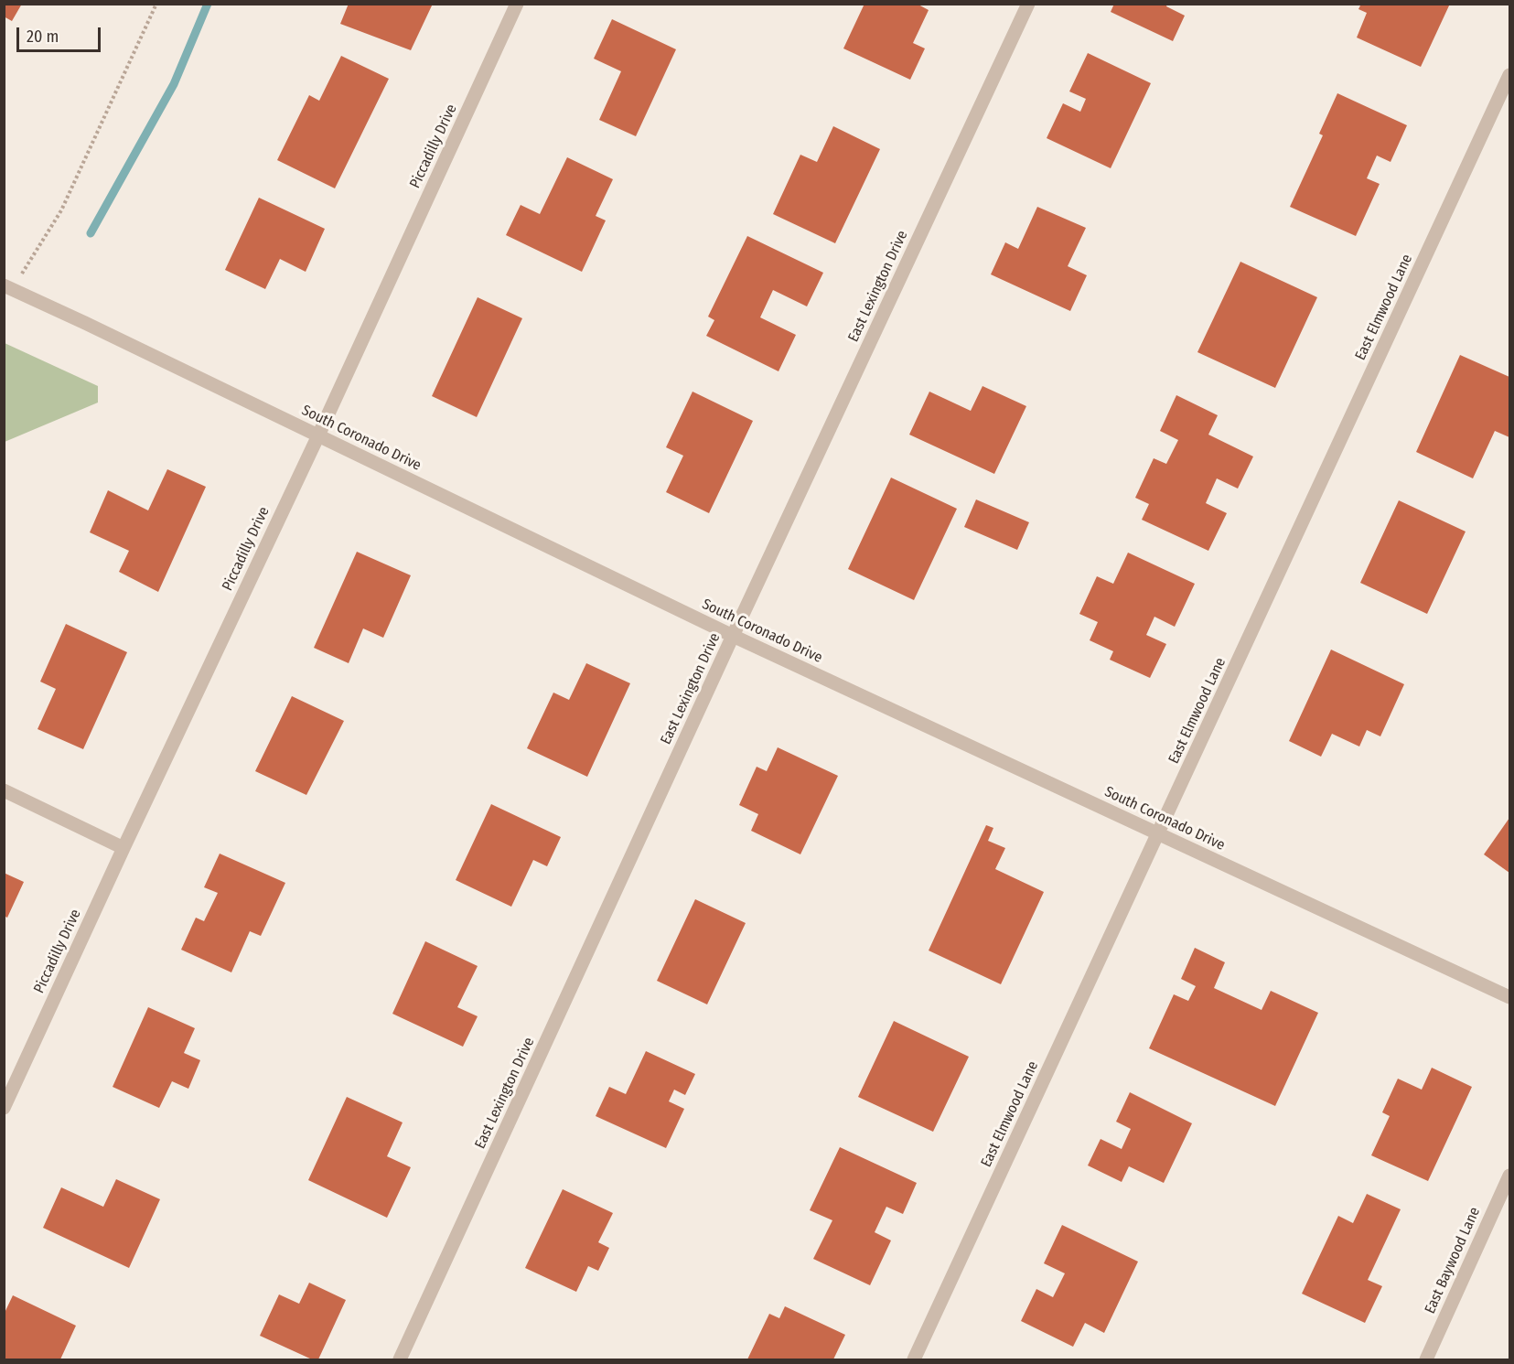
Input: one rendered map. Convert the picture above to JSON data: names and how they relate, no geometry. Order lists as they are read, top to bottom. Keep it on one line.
{"streets":{"street":["Piccadilly Drive","East Lexington Drive","East Elmwood Lane","South Coronado Drive","East Baywood Lane"]},"crossings":[["Piccadilly Drive","South Coronado Drive"],["East Lexington Drive","South Coronado Drive"],["East Elmwood Lane","South Coronado Drive"]],"scale_bar":"20 m"}
